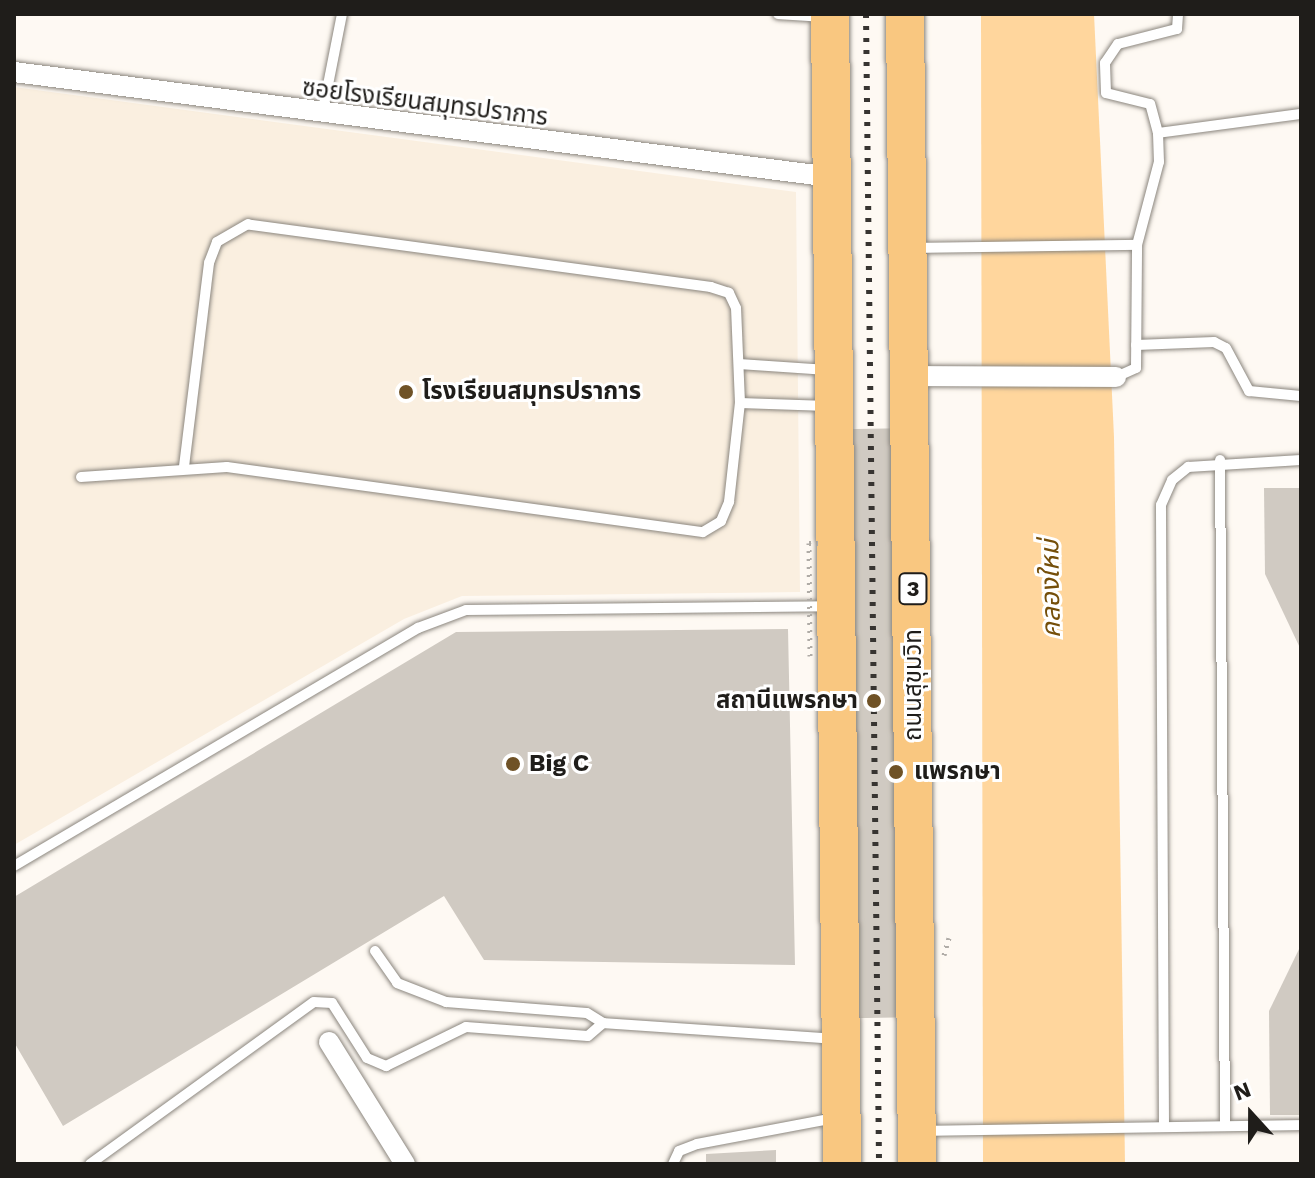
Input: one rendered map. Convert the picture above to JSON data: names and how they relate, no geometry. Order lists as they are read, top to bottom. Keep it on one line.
{"streets":{"highway":["3","ถนนสุขุมวิท"],"street":["ซอยโรงเรียนสมุทรปราการ"]},"water":["คลองใหม่"],"places":["โรงเรียนสมุทรปราการ","สถานีแพรกษา","Big C","แพรกษา"],"north":"top"}
